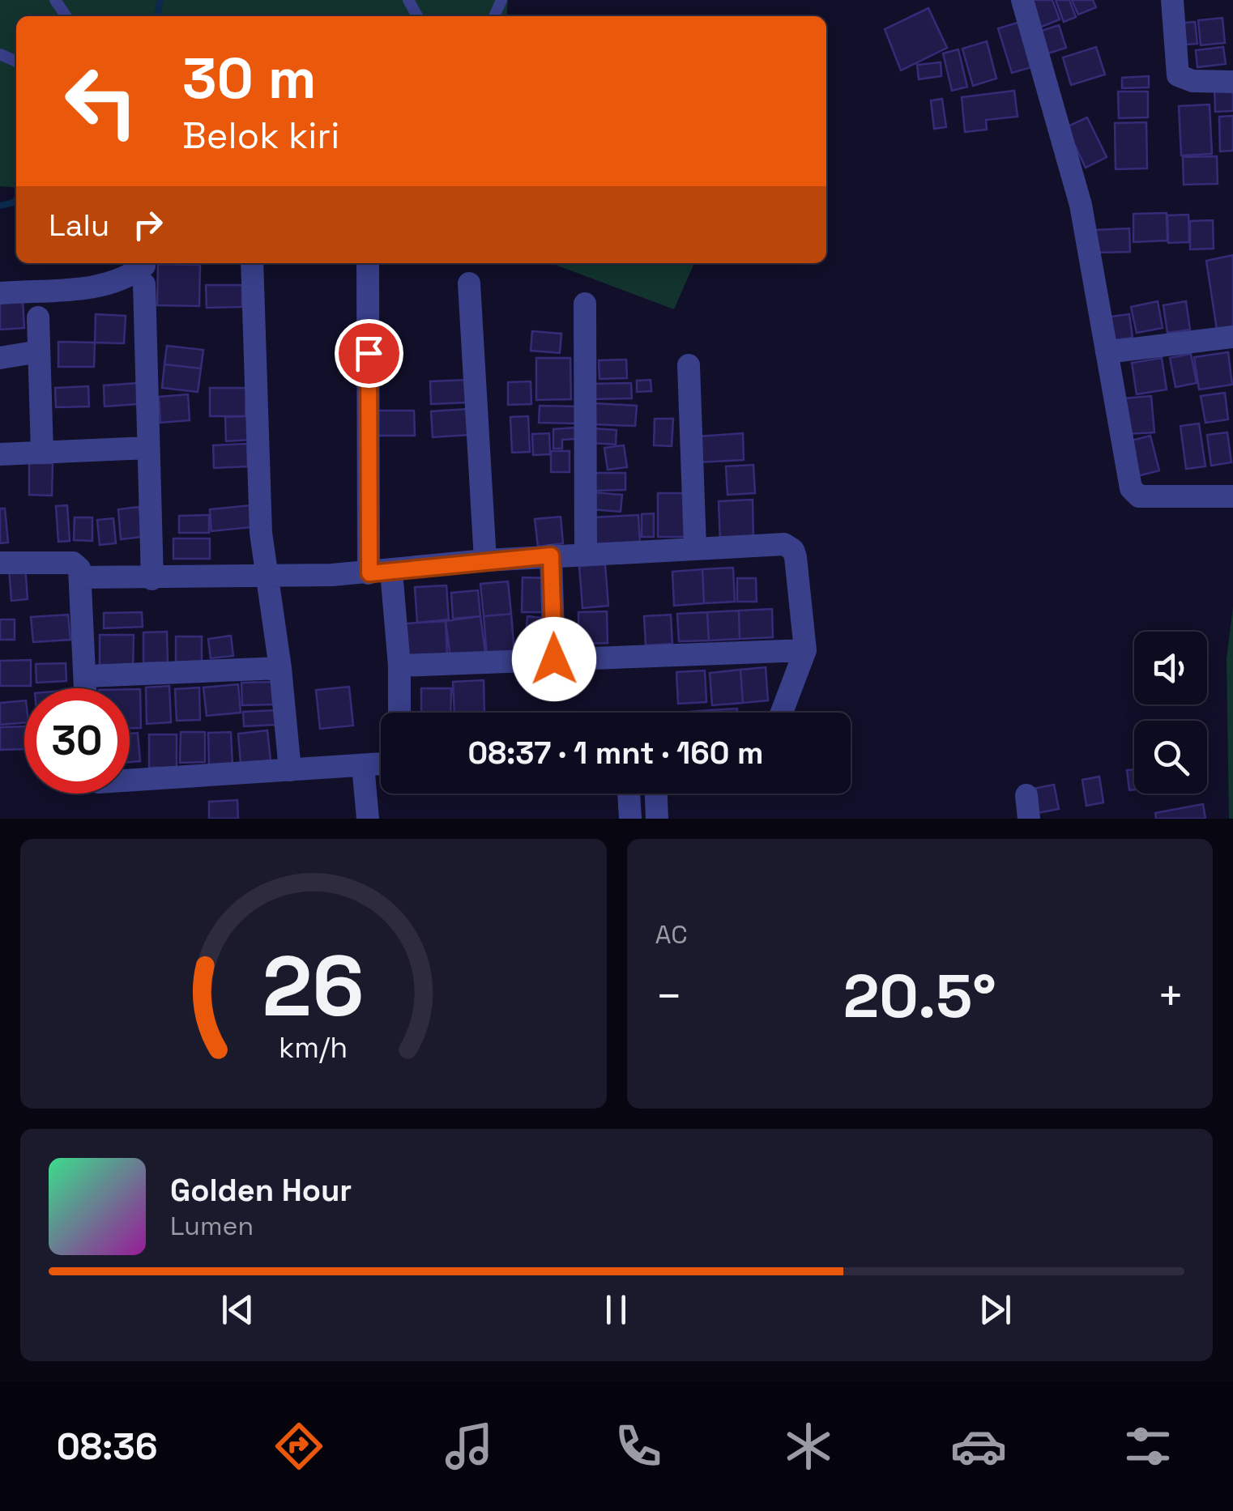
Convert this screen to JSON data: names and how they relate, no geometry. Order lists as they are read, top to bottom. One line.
{"page":{"turn":["30 m","Belok kiri"],"then":"Lalu","limit":"30","trip":"08:37 · 1 mnt · 160 m","tile":"AC","heat":["−","20.5°","+"],"song":["Golden Hour","Lumen"],"tabs":"08:36","gauge":["26","km/h"]}}
